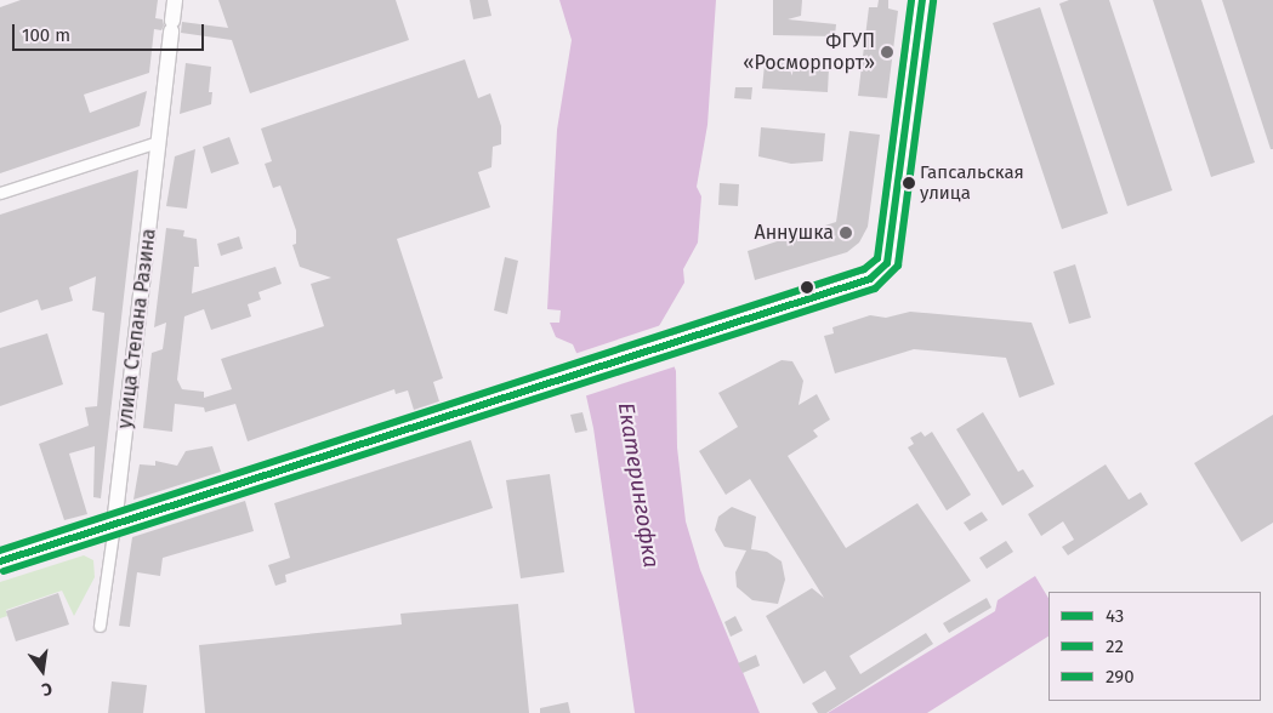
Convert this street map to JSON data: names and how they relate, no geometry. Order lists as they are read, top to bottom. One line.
{"streets":{"street":["улица Степана Разина"]},"water":["Екатерингофка"],"places":["ФГУП «Росморпорт»","Гапсальская улица","Аннушка"],"lines":["transit line 43","transit line 290","transit line 22"],"legend":["43","22","290"],"scale_bar":"100 m","north":"bottom"}
